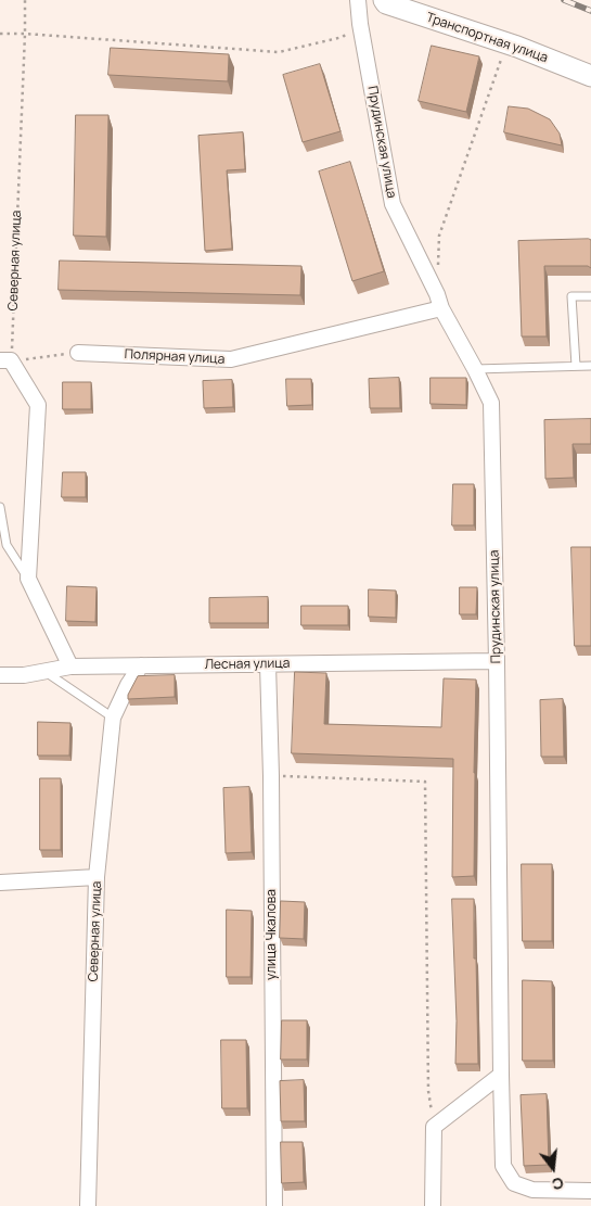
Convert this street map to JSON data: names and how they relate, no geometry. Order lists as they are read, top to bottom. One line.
{"streets":{"street":["Транспортная улица","Прудинская улица","Северная улица","Полярная улица","Лесная улица","улица Чкалова"]},"crossings":[["Прудинская улица","Полярная улица"],["Прудинская улица","Лесная улица"],["Северная улица","Лесная улица"],["Лесная улица","улица Чкалова"]],"north":"bottom"}
